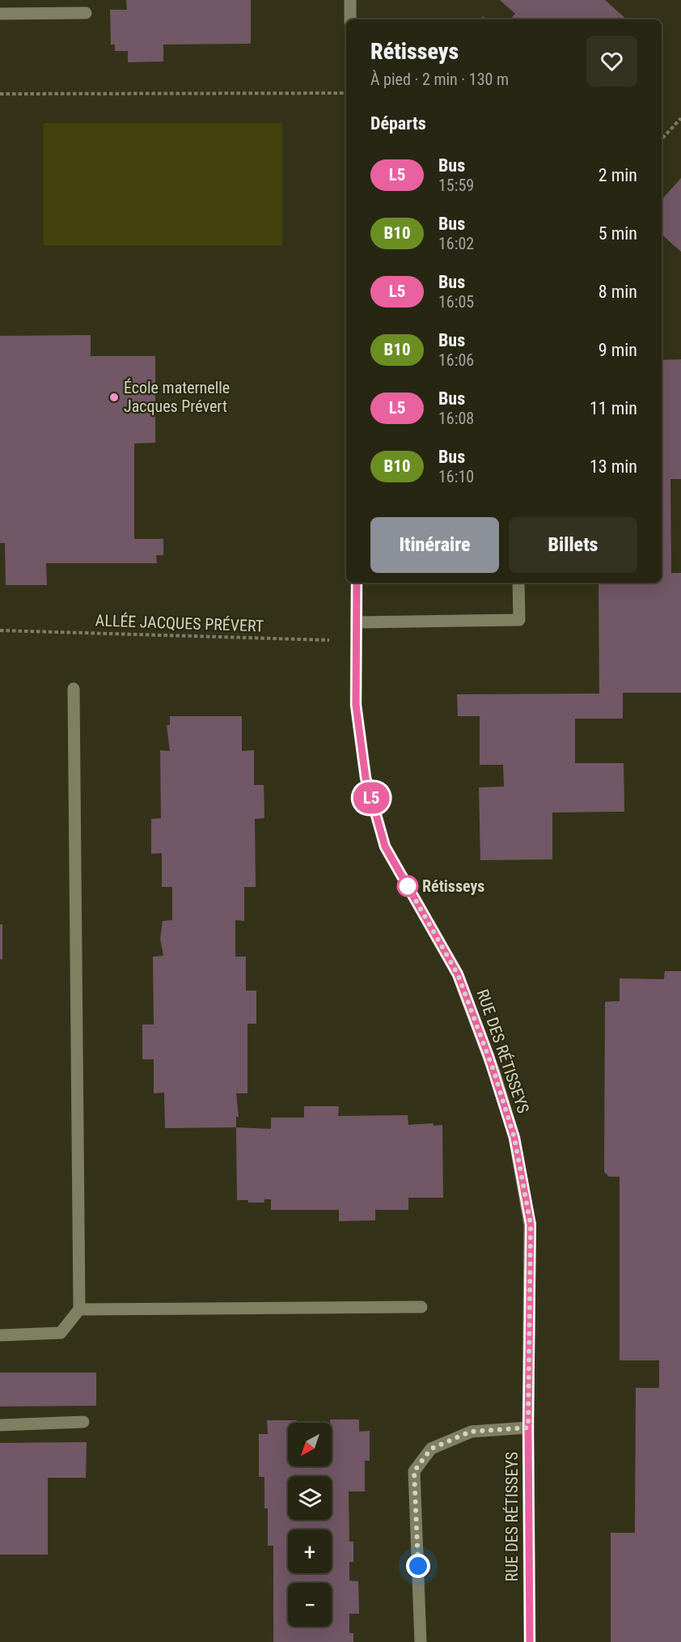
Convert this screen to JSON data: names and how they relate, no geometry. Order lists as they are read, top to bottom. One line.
{"streets":{"street":["RUE DES RÉTISSEYS"],"path":["ALLÉE JACQUES PRÉVERT"]},"crossings":[["ALLÉE JACQUES PRÉVERT","RUE DES RÉTISSEYS"]],"places":["École maternelle Jacques Prévert","Rétisseys"],"lines":["bus line L5"],"north":"bottom left","page":{"on_map":"L5","heading":[["Rétisseys","À pied · 2 min · 130 m"],"Départs"],"list":[{"mark":"L5","name":"Bus","note":"15:59","value":"2 min"},{"mark":"B10","name":"Bus","note":"16:02","value":"5 min"},{"mark":"L5","name":"Bus","note":"16:05","value":"8 min"},{"mark":"B10","name":"Bus","note":"16:06","value":"9 min"},{"mark":"L5","name":"Bus","note":"16:08","value":"11 min"},{"mark":"B10","name":"Bus","note":"16:10","value":"13 min"}],"buttons":["Itinéraire","Billets"],"map_buttons":["+","−"]}}
